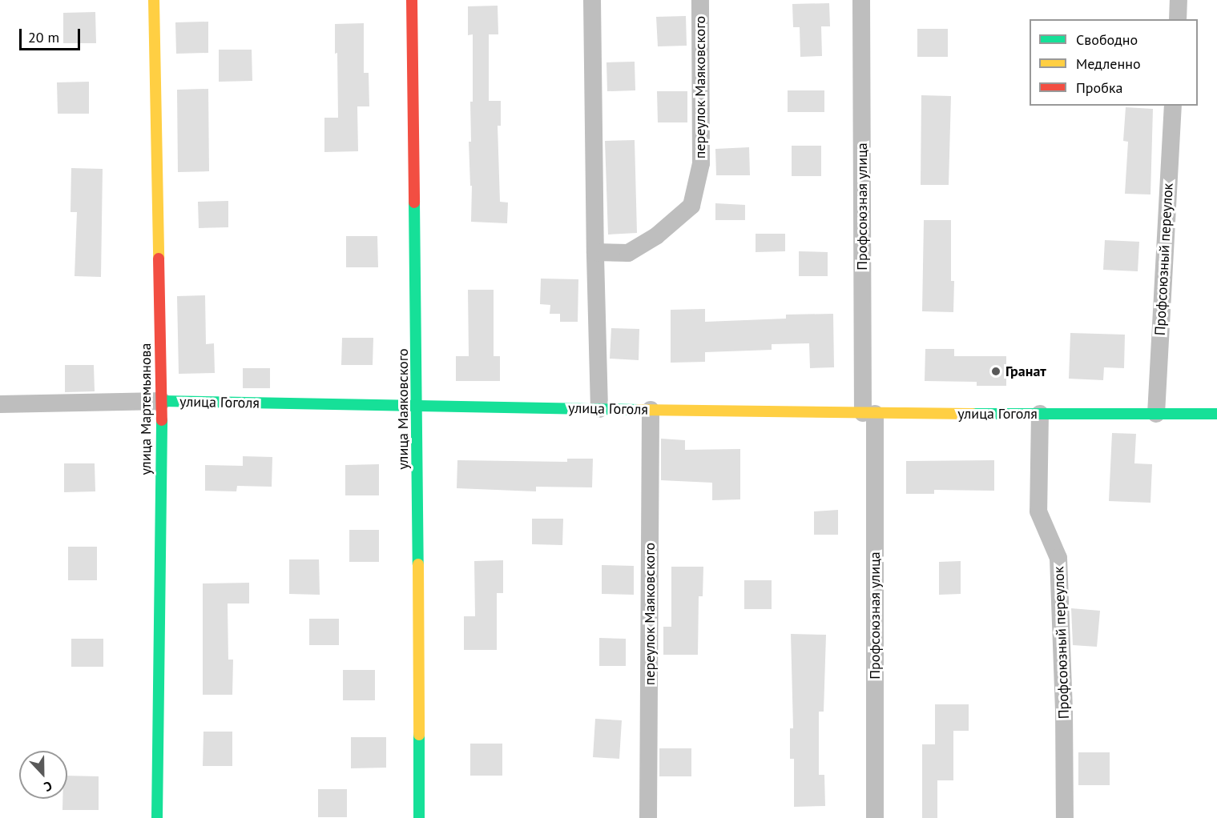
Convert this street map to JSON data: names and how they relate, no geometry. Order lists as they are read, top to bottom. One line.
{"streets":{"main road":["улица Гоголя","улица Мартемьянова","улица Маяковского"],"street":["переулок Маяковского","Профсоюзная улица","Профсоюзный переулок"]},"crossings":[["переулок Маяковского","улица Гоголя"],["Профсоюзная улица","улица Гоголя"],["Профсоюзный переулок","улица Гоголя"],["улица Гоголя","улица Мартемьянова"],["улица Гоголя","улица Маяковского"]],"places":["Гранат"],"legend":["Свободно","Медленно","Пробка"],"scale_bar":"20 m","north":"bottom"}
